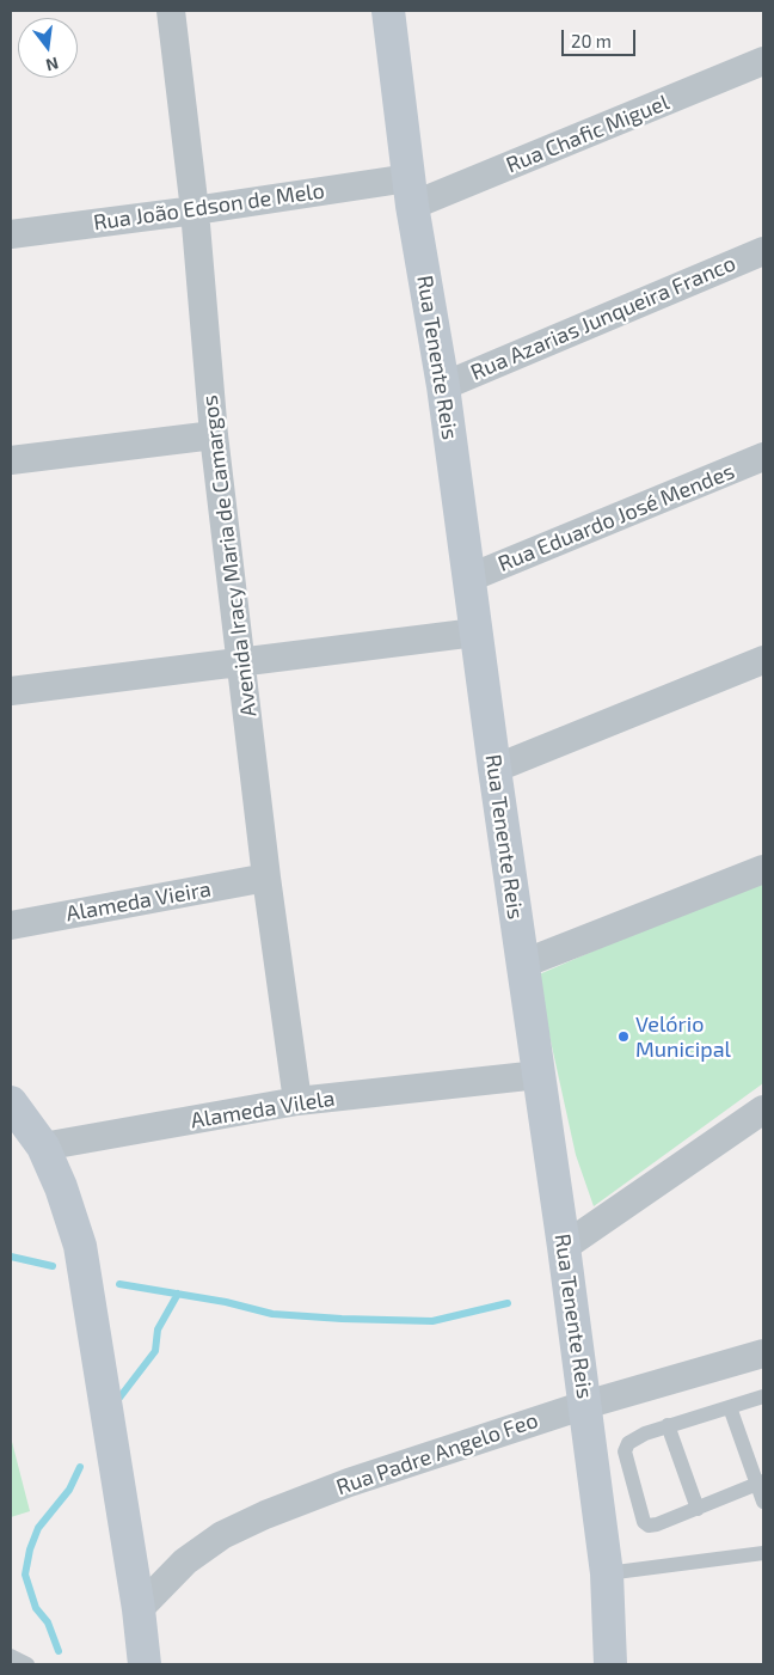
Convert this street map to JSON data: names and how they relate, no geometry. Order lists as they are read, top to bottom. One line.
{"streets":{"street":["Rua Chafic Miguel","Rua João Edson de Melo","Rua Azarias Junqueira Franco","Rua Tenente Reis","Rua Eduardo José Mendes","Avenida Iracy Maria de Camargos","Alameda Vieira","Alameda Vilela","Rua Padre Angelo Feo"]},"crossings":[["Rua Chafic Miguel","Rua João Edson de Melo"],["Rua Chafic Miguel","Rua Tenente Reis"],["Rua João Edson de Melo","Rua Tenente Reis"],["Rua João Edson de Melo","Avenida Iracy Maria de Camargos"],["Rua Azarias Junqueira Franco","Rua Tenente Reis"],["Rua Tenente Reis","Rua Eduardo José Mendes"],["Rua Tenente Reis","Alameda Vilela"],["Rua Tenente Reis","Rua Padre Angelo Feo"],["Avenida Iracy Maria de Camargos","Alameda Vieira"],["Avenida Iracy Maria de Camargos","Alameda Vilela"]],"places":["Velório Municipal"],"scale_bar":"20 m","north":"bottom"}
